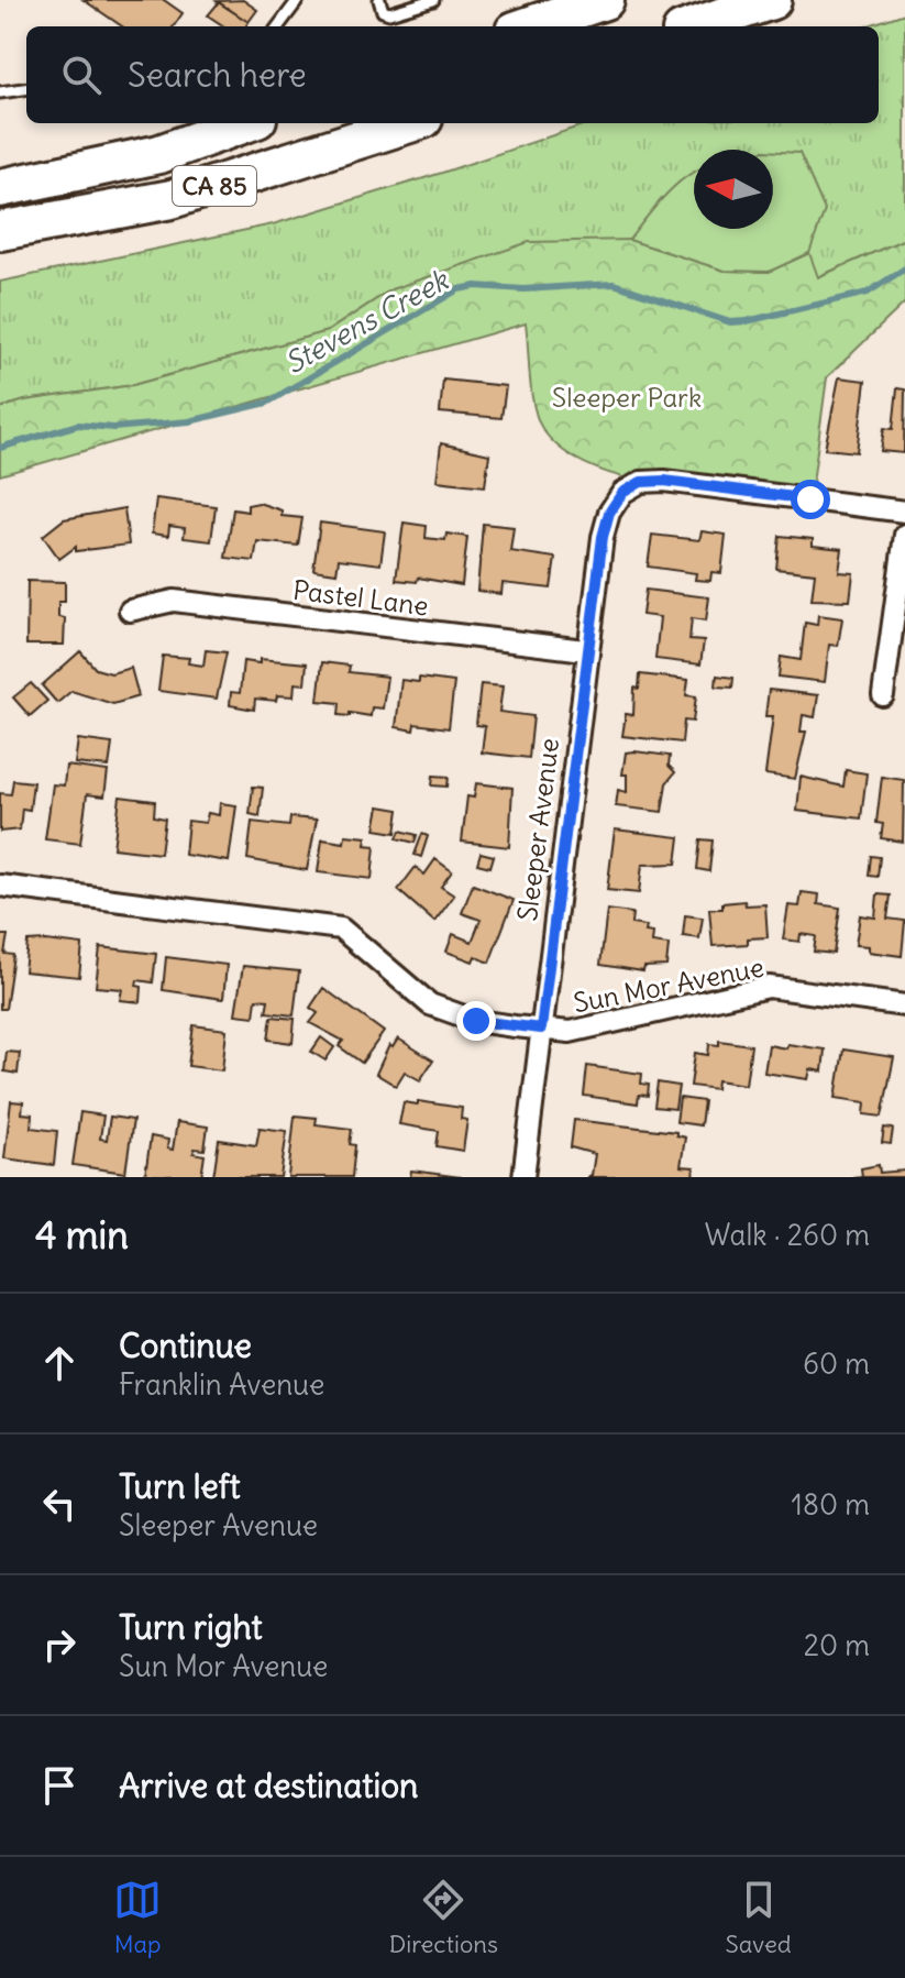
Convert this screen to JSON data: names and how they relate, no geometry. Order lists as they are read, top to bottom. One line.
{"streets":{"highway":["CA 85"],"street":["Pastel Lane","Sleeper Avenue","Sun Mor Avenue"]},"crossings":[["Pastel Lane","Sleeper Avenue"],["Sleeper Avenue","Sun Mor Avenue"]],"water":["Stevens Creek"],"parks":["Sleeper Park"],"north":"left","page":{"search":"Search here","heading":["4 min","Walk · 260 m"],"list":[["Continue","Franklin Avenue","60 m"],["Turn left","Sleeper Avenue","180 m"],["Turn right","Sun Mor Avenue","20 m"],"Arrive at destination"],"nav":["Map","Directions","Saved"]}}
